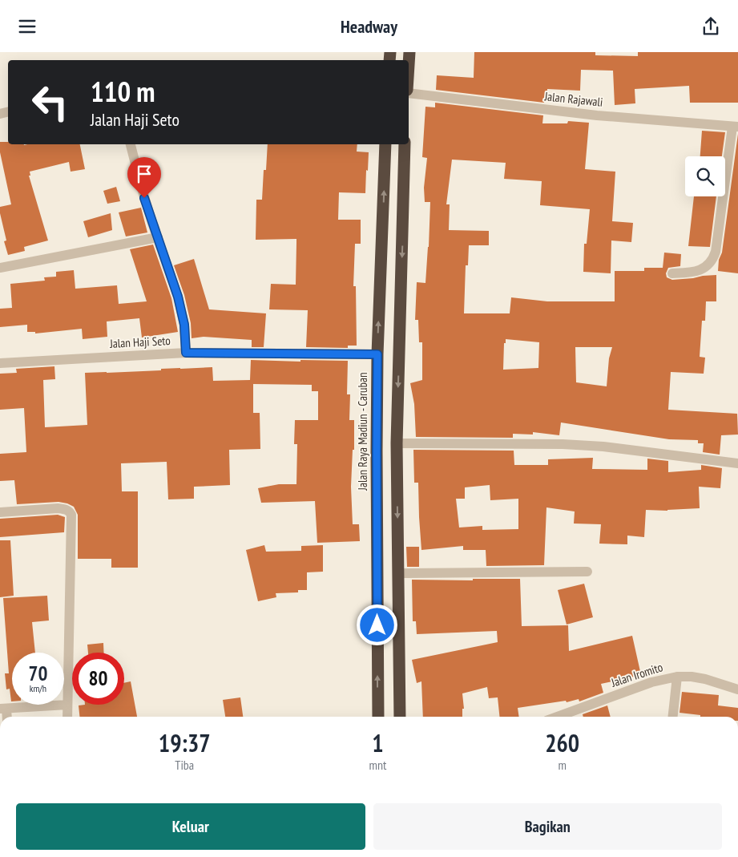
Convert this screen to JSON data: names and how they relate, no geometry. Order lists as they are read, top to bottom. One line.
{"streets":{"highway":["Jalan Raya Madiun - Caruban"],"street":["Jalan Rajawali","Jalan Haji Seto","Jalan Iromito"]},"crossings":[["Jalan Haji Seto","Jalan Raya Madiun - Caruban"]],"page":{"header":"Headway","turn":["110 m","Jalan Haji Seto"],"speed":"70 km/h","limit":"80","eta":["19:37","Tiba","1","mnt","260","m"],"buttons":["Keluar","Bagikan"]}}
